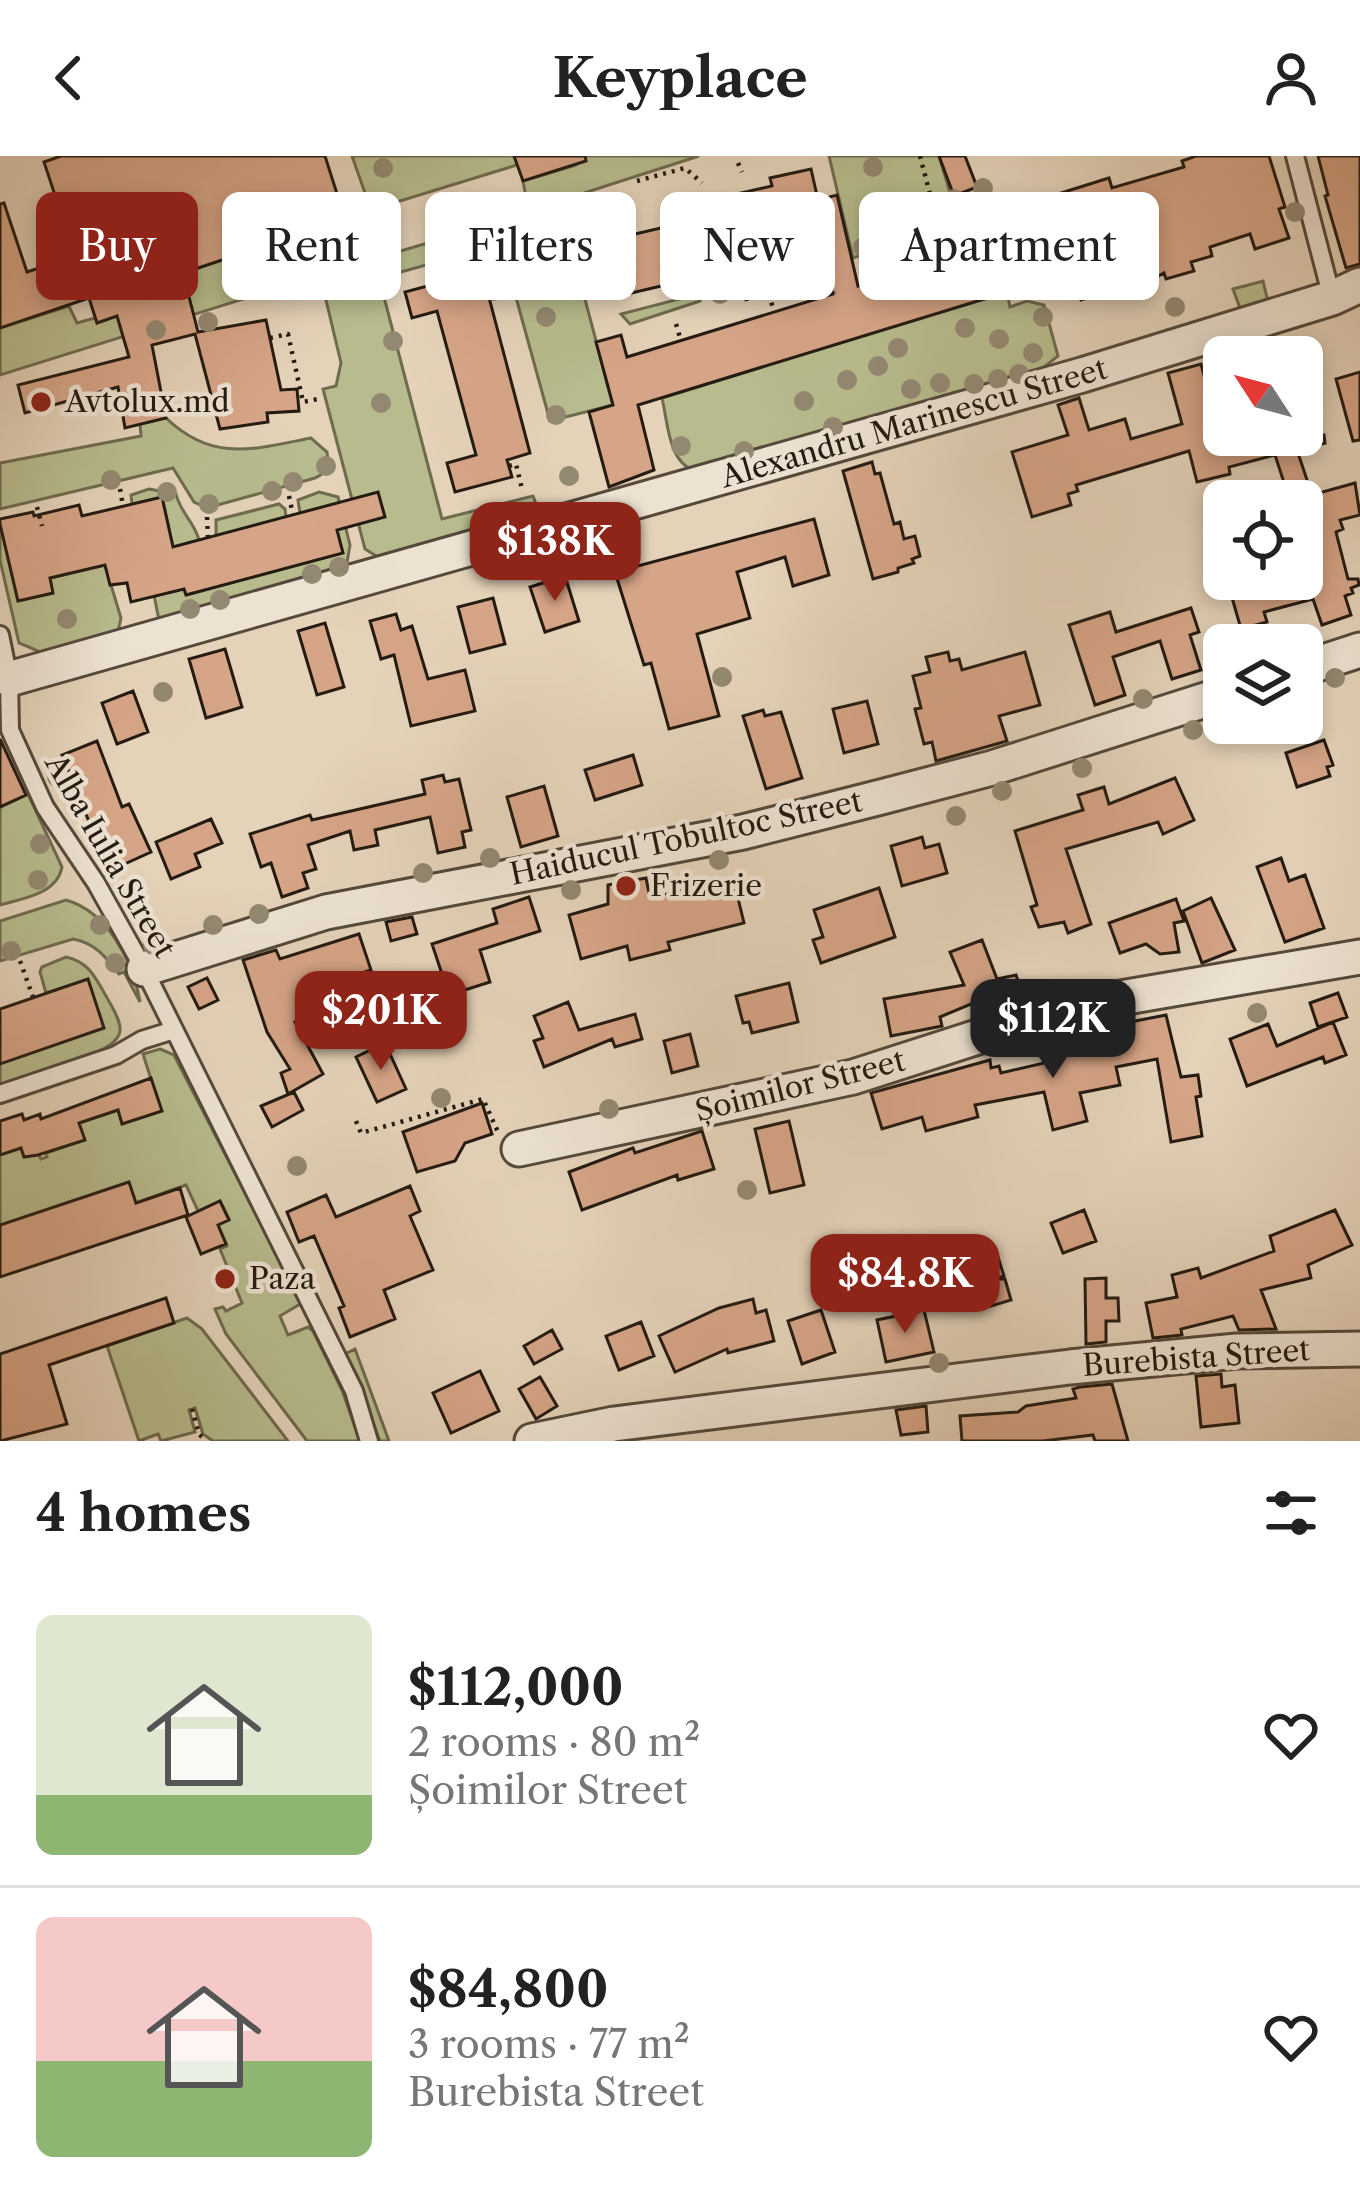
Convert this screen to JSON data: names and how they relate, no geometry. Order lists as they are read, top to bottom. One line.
{"streets":{"street":["Alexandru Marinescu Street","Haiducul Tobultoc Street","Șoimilor Street","Burebista Street"],"lane":["Alba Iulia Street"]},"crossings":[["Alexandru Marinescu Street","Alba Iulia Street"],["Haiducul Tobultoc Street","Alba Iulia Street"]],"places":["Avtolux.md","Frizerie","Paza"],"north":"top left","page":{"header":"Keyplace","chip":["Buy","Rent","Filters","New","Apartment"],"price":["$138K","$201K","$112K","$84.8K"],"heading":"4 homes","list":[{"name":"$112,000","note":"2 rooms · 80 m² · Șoimilor Street"},{"name":"$84,800","note":"3 rooms · 77 m² · Burebista Street"}]}}
